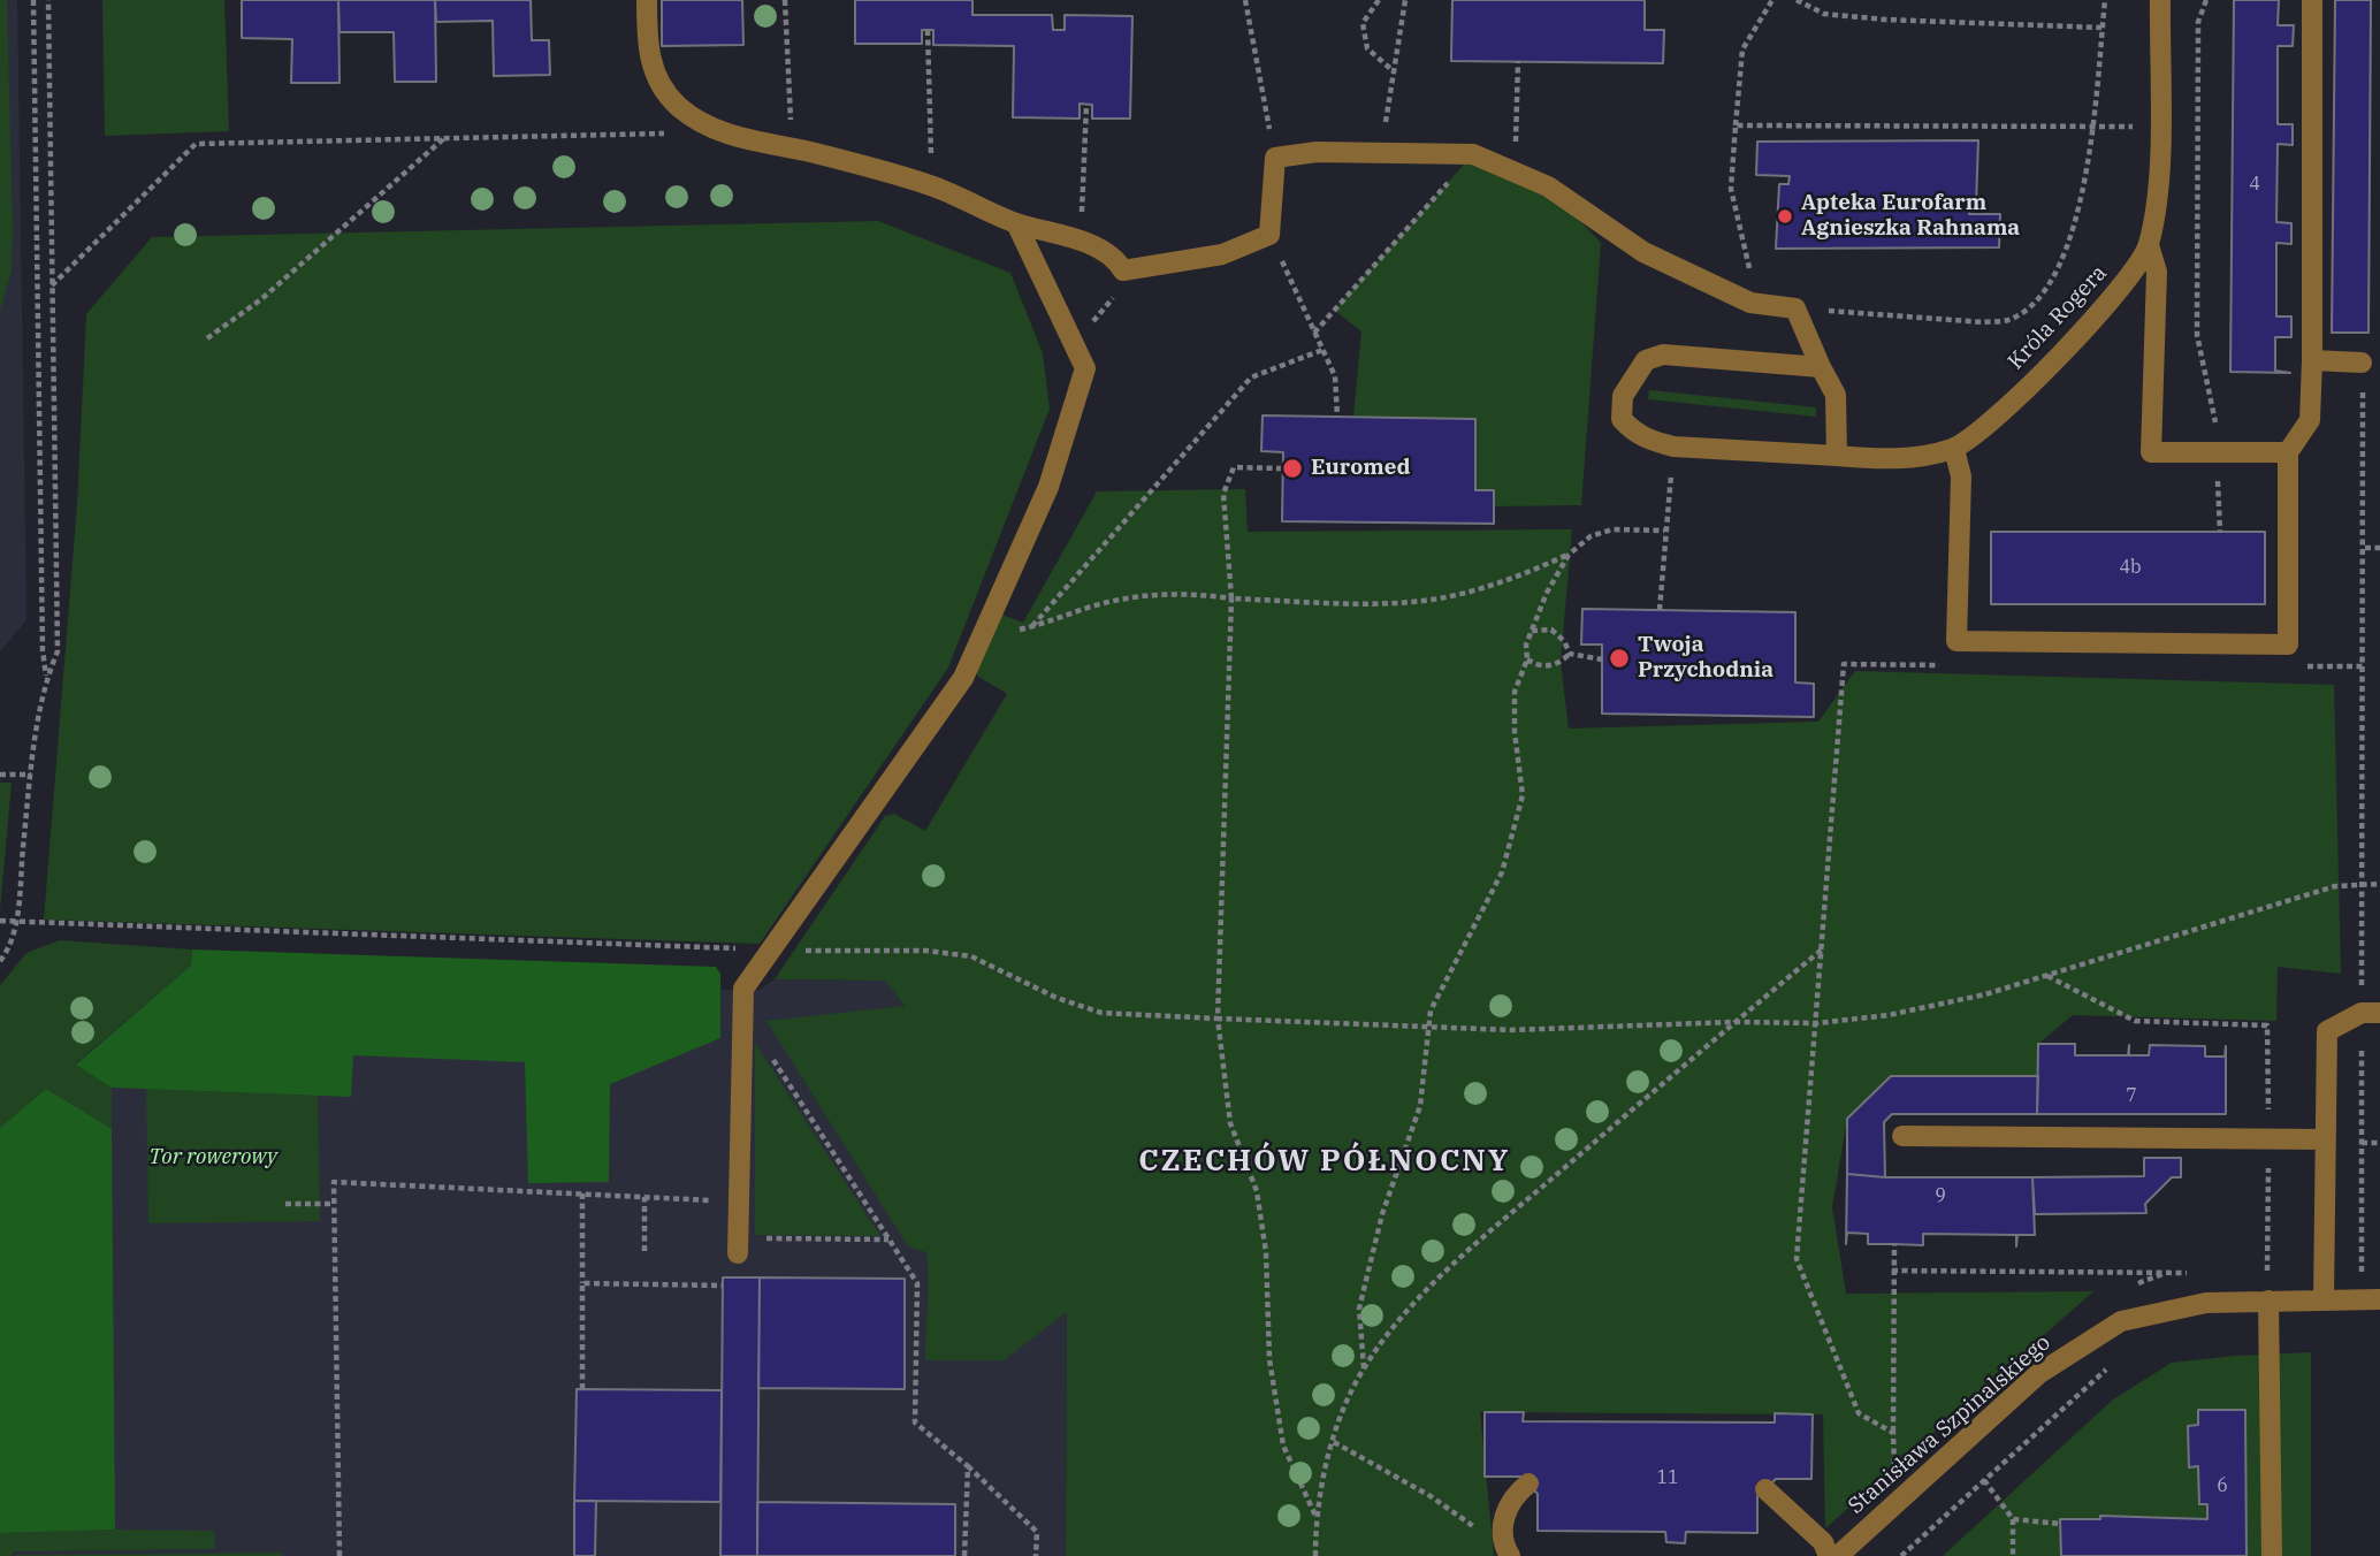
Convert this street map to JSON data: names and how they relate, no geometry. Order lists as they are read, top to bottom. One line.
{"streets":{"street":["Króla Rogera","Stanisława Szpinalskiego"]},"districts":["CZECHÓW PÓŁNOCNY"],"parks":["Tor rowerowy"],"places":["Apteka Eurofarm Agnieszka Rahnama","Euromed","Twoja Przychodnia"],"house_numbers":["4","4b","7","9","11","6"]}
